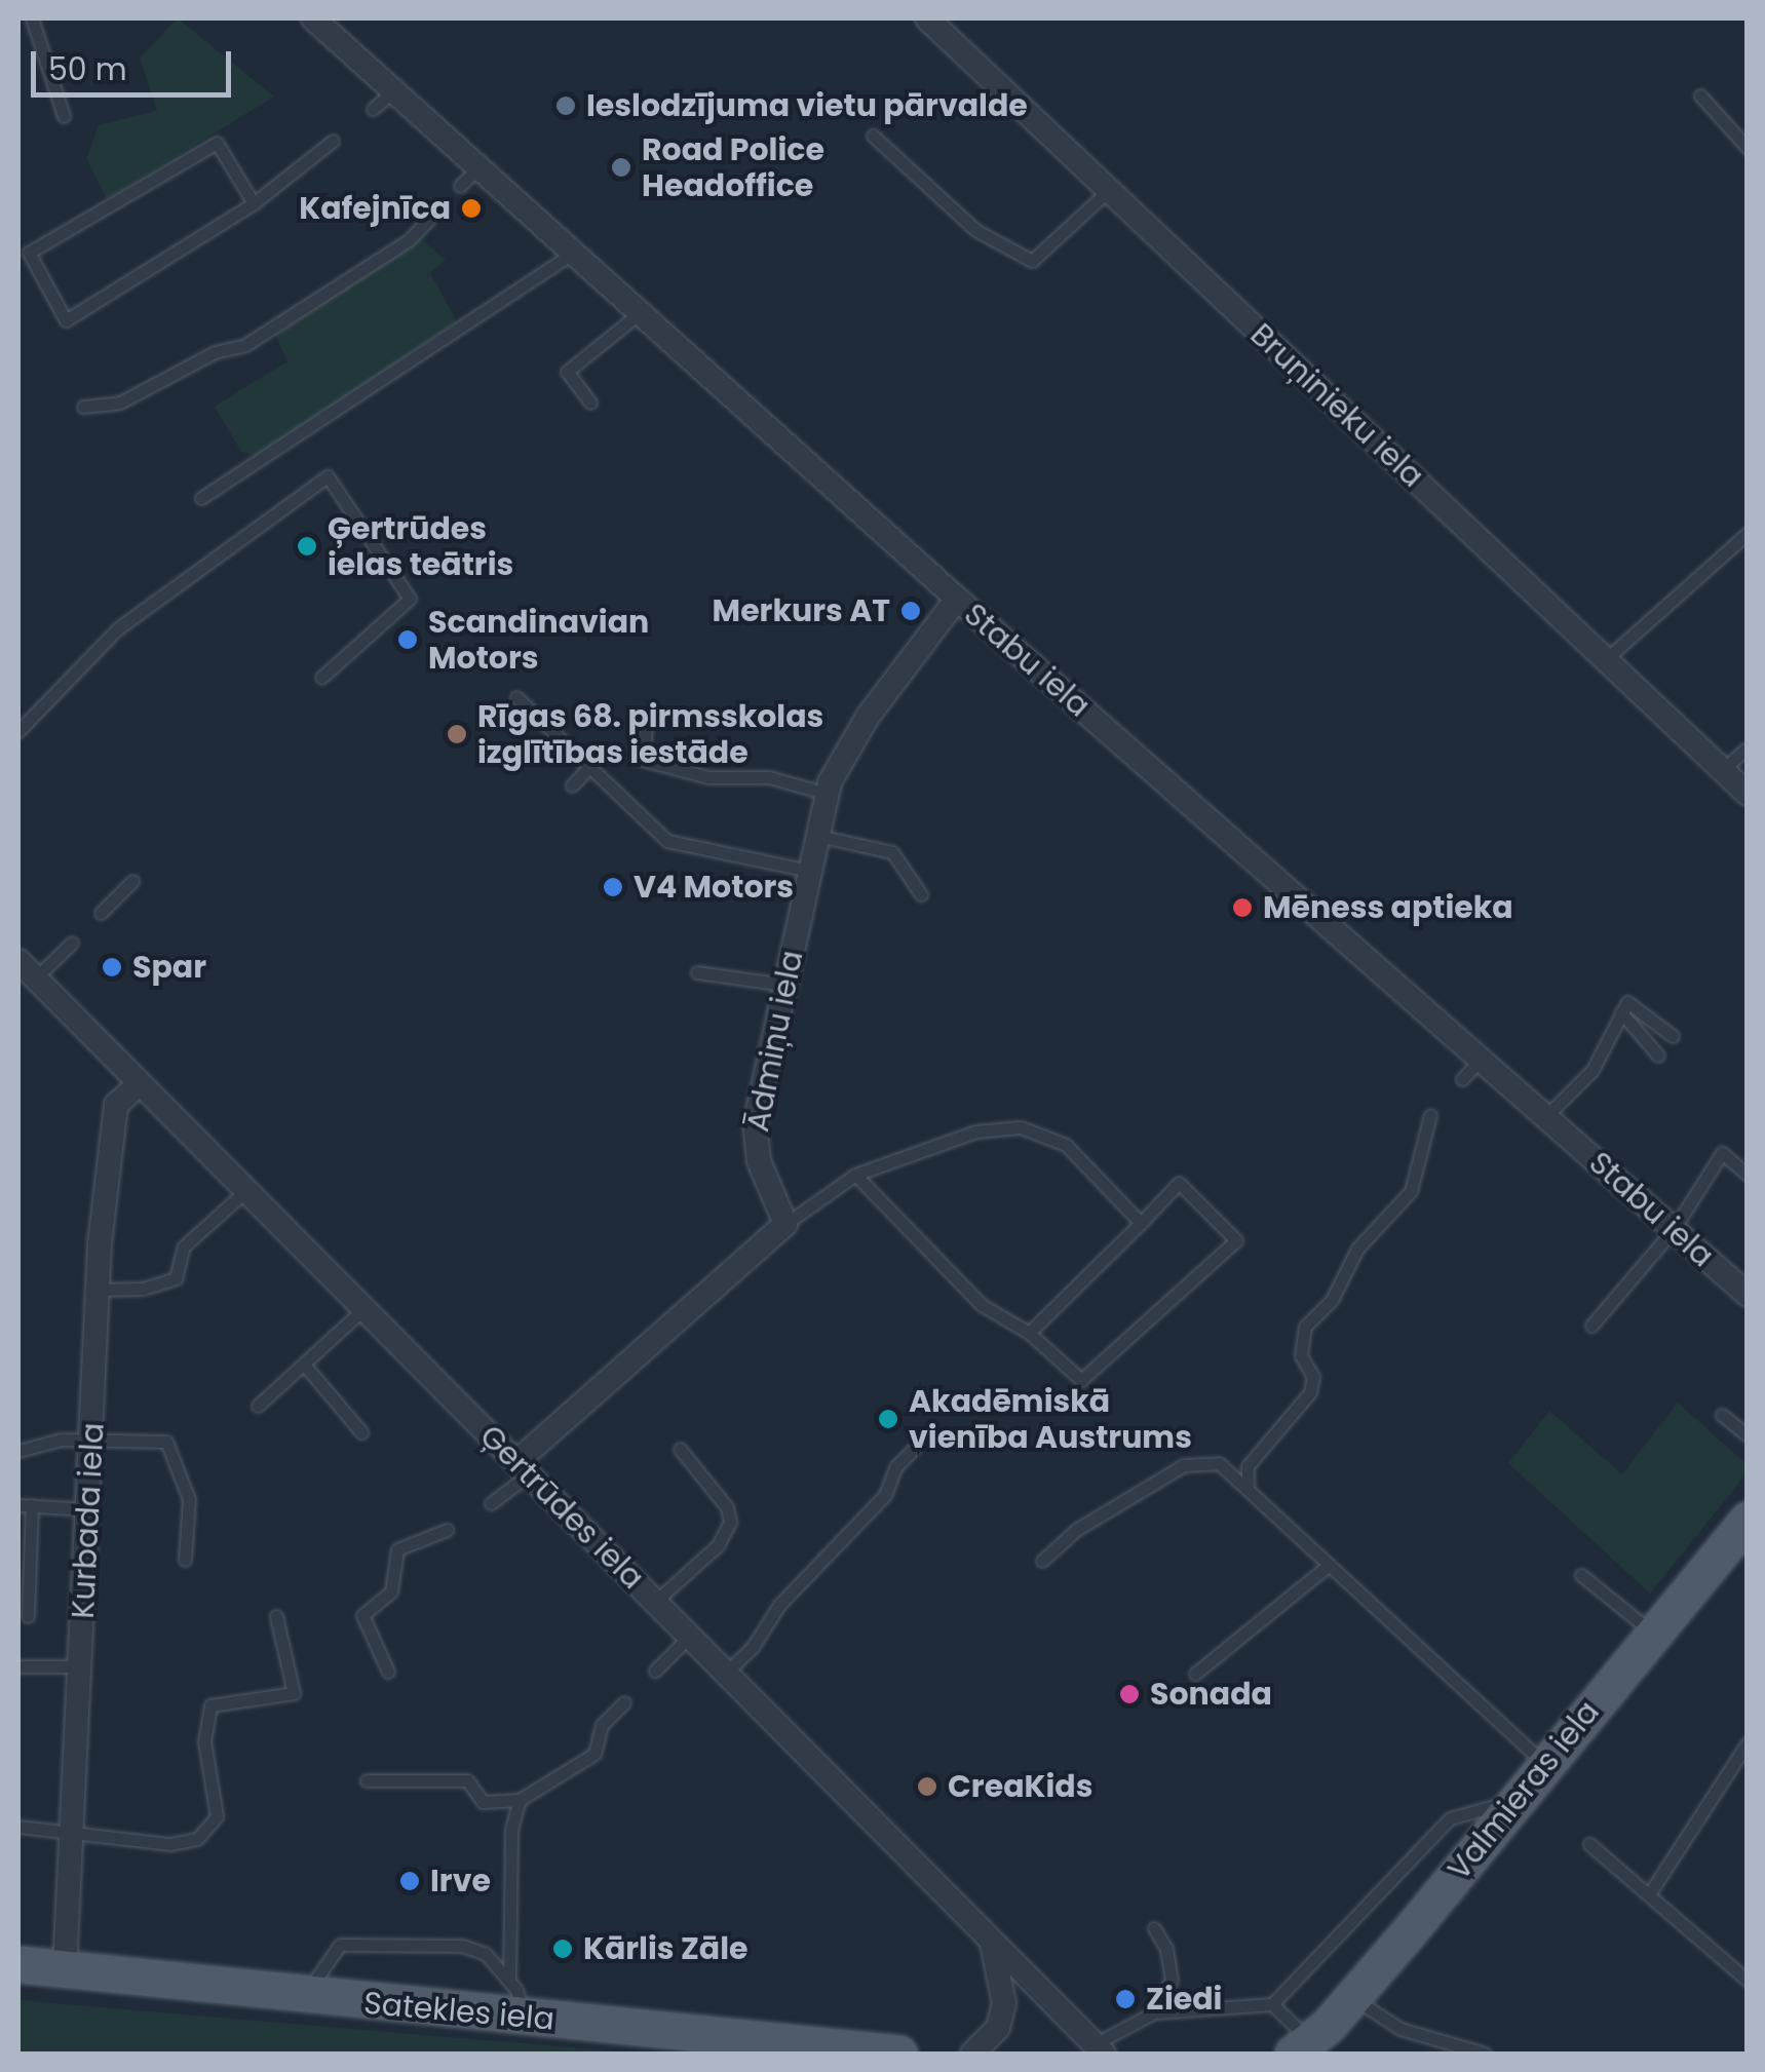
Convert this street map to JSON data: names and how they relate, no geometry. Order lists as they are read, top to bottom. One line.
{"streets":{"main road":["Valmieras iela","Satekles iela"],"street":["Bruņinieku iela","Stabu iela","Ādmiņu iela","Ģertrūdes iela","Kurbada iela"]},"crossings":[["Stabu iela","Ādmiņu iela"],["Ģertrūdes iela","Kurbada iela"],["Kurbada iela","Satekles iela"]],"places":["Ieslodzījuma vietu pārvalde","Road Police Headoffice","Kafejnīca","Ģertrūdes ielas teātris","Merkurs AT","Scandinavian Motors","Rīgas 68. pirmsskolas izglītības iestāde","V4 Motors","Mēness aptieka","Spar","Akadēmiskā vienība Austrums","Sonada","CreaKids","Irve","Kārlis Zāle","Ziedi"],"scale_bar":"50 m"}
